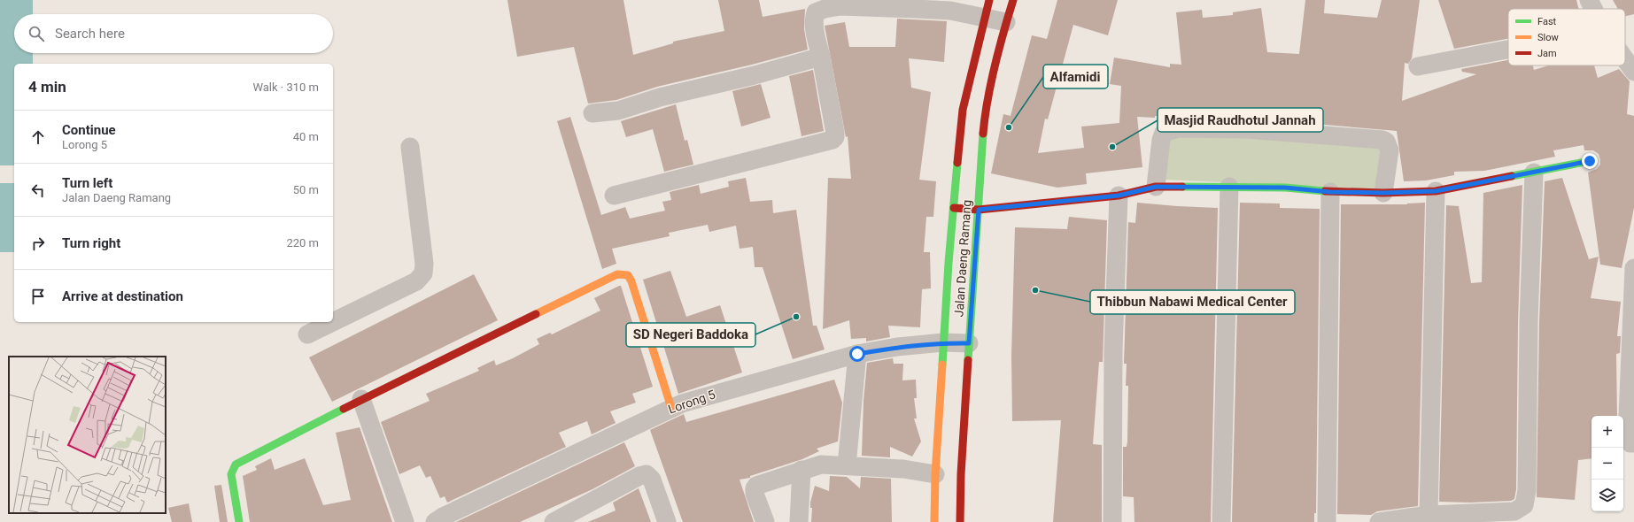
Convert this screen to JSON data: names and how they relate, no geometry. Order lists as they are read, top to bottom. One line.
{"streets":{"street":["Jalan Daeng Ramang","Lorong 5"]},"crossings":[["Jalan Daeng Ramang","Lorong 5"]],"places":["Alfamidi","Masjid Raudhotul Jannah","Thibbun Nabawi Medical Center","SD Negeri Baddoka"],"legend":["Fast","Slow","Jam"],"page":{"search":"Search here","heading":["4 min","Walk · 310 m"],"list":[["Continue","Lorong 5","40 m"],["Turn left","Jalan Daeng Ramang","50 m"],["Turn right","220 m"],"Arrive at destination"],"map_buttons":["+","−"]}}
